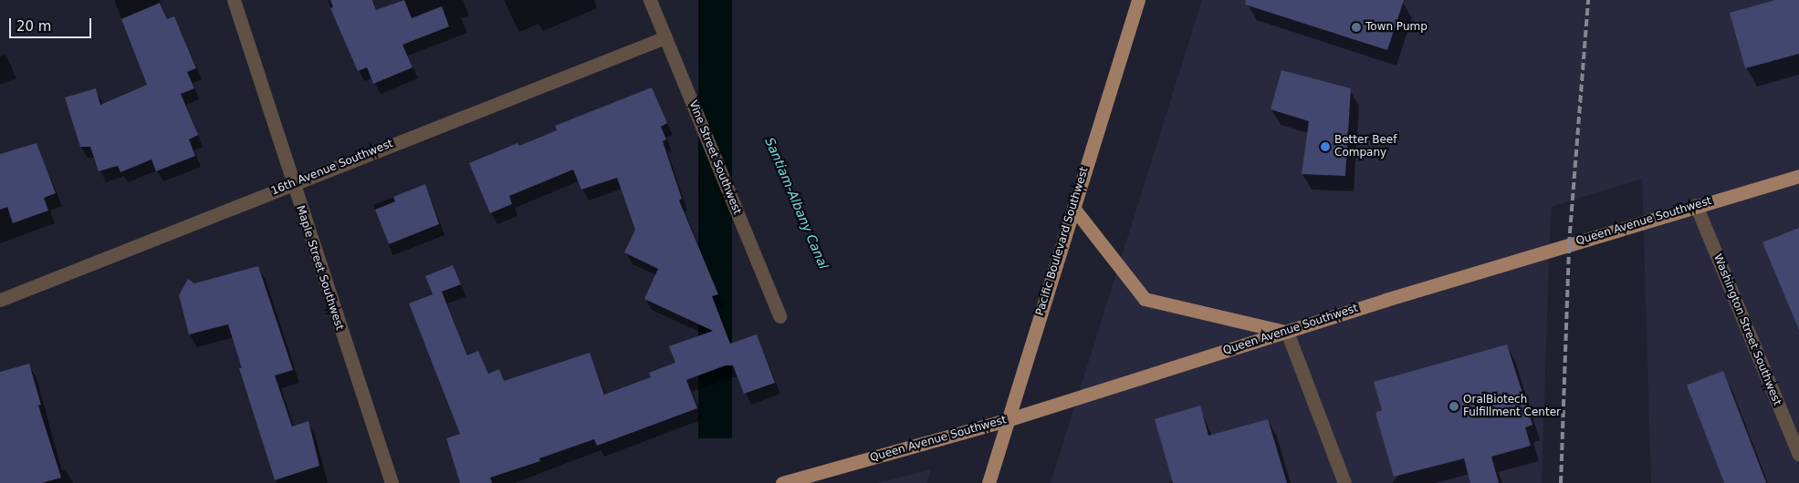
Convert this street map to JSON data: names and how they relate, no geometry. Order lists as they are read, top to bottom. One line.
{"streets":{"main road":["Queen Avenue Southwest","Pacific Boulevard Southwest"],"street":["Vine Street Southwest","16th Avenue Southwest","Maple Street Southwest","Washington Street Southwest"]},"crossings":[["Vine Street Southwest","16th Avenue Southwest"],["16th Avenue Southwest","Maple Street Southwest"],["Queen Avenue Southwest","Pacific Boulevard Southwest"],["Queen Avenue Southwest","Washington Street Southwest"]],"water":["Santiam-Albany Canal"],"places":["Town Pump","Better Beef Company","OralBiotech Fulfillment Center"],"scale_bar":"20 m"}
